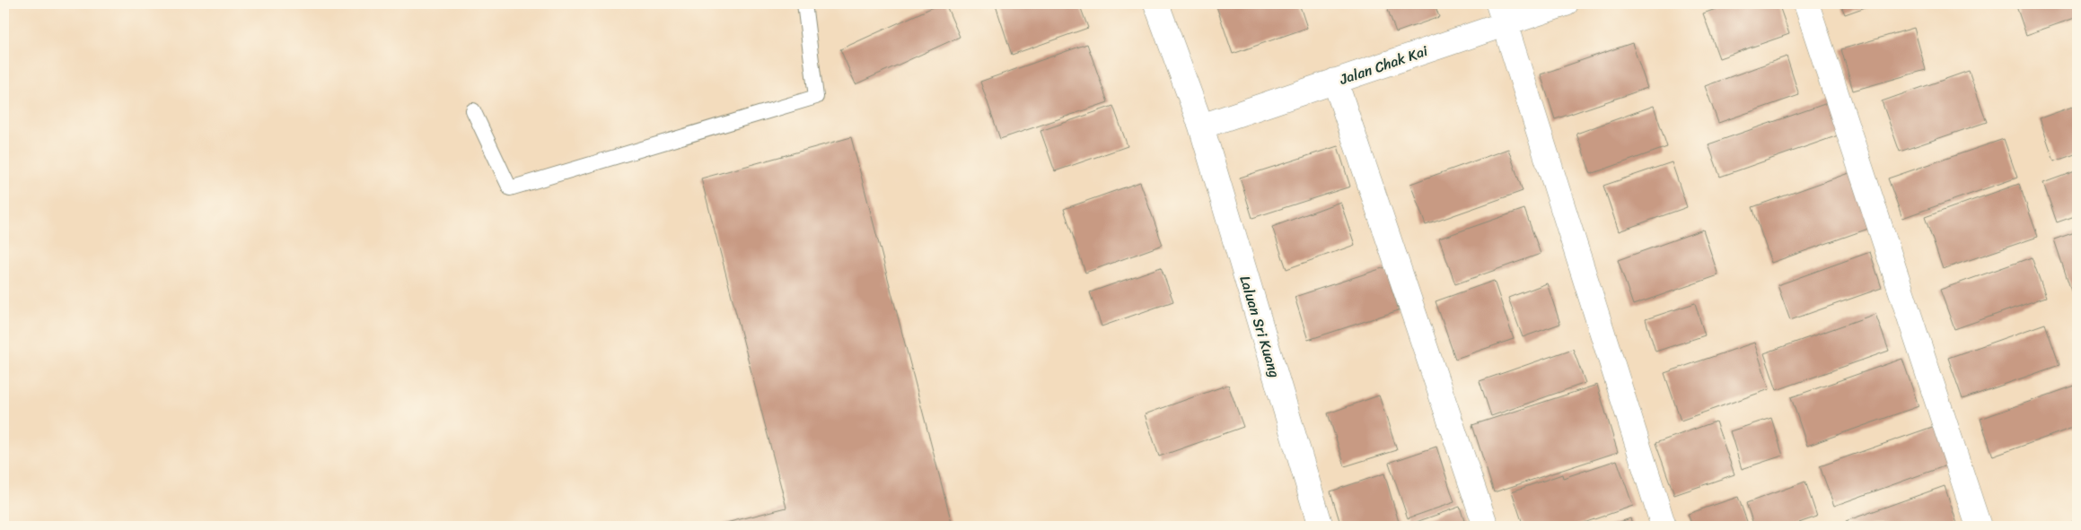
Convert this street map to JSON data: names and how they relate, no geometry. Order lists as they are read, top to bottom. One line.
{"streets":{"street":["Jalan Chak Kai","Laluan Sri Kuang"]},"crossings":[["Jalan Chak Kai","Laluan Sri Kuang"]]}
